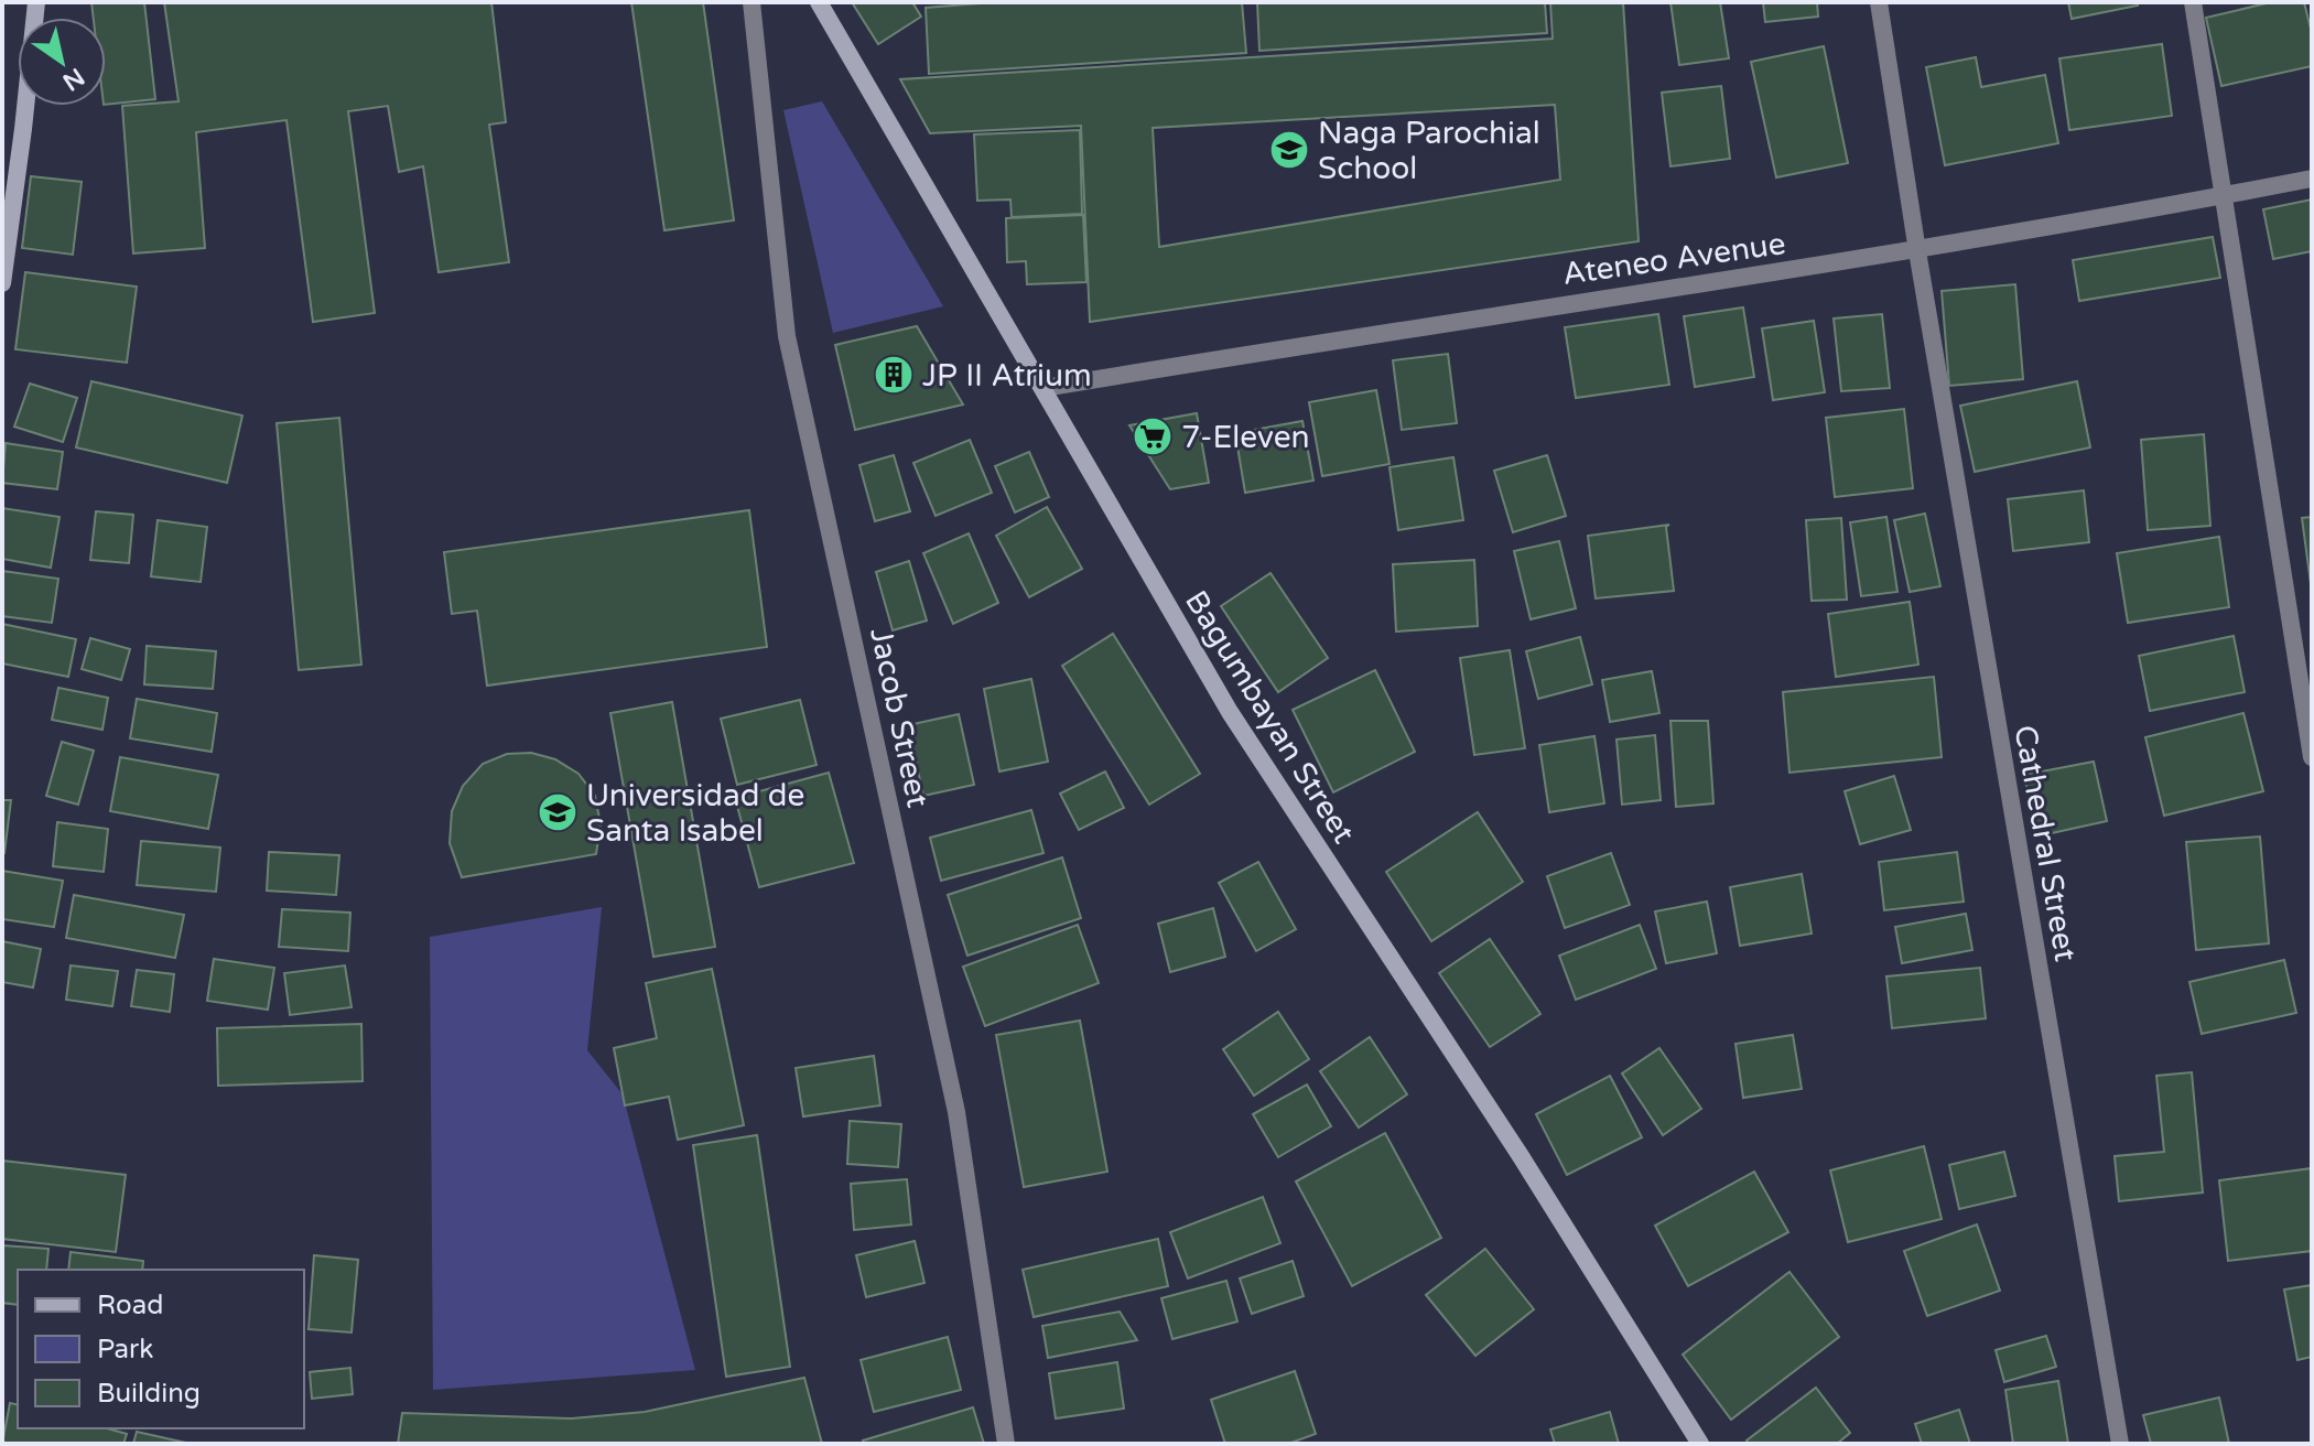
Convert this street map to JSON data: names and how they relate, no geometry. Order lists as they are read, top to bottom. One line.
{"streets":{"main road":["Bagumbayan Street"],"street":["Ateneo Avenue","Jacob Street","Cathedral Street"]},"crossings":[["Ateneo Avenue","Bagumbayan Street"],["Ateneo Avenue","Cathedral Street"]],"places":{"school or university":["Naga Parochial School","Universidad de Santa Isabel"],"building":["JP II Atrium"],"supermarket":["7-Eleven"]},"legend":["Road","Park","Building"],"north":"bottom right"}
